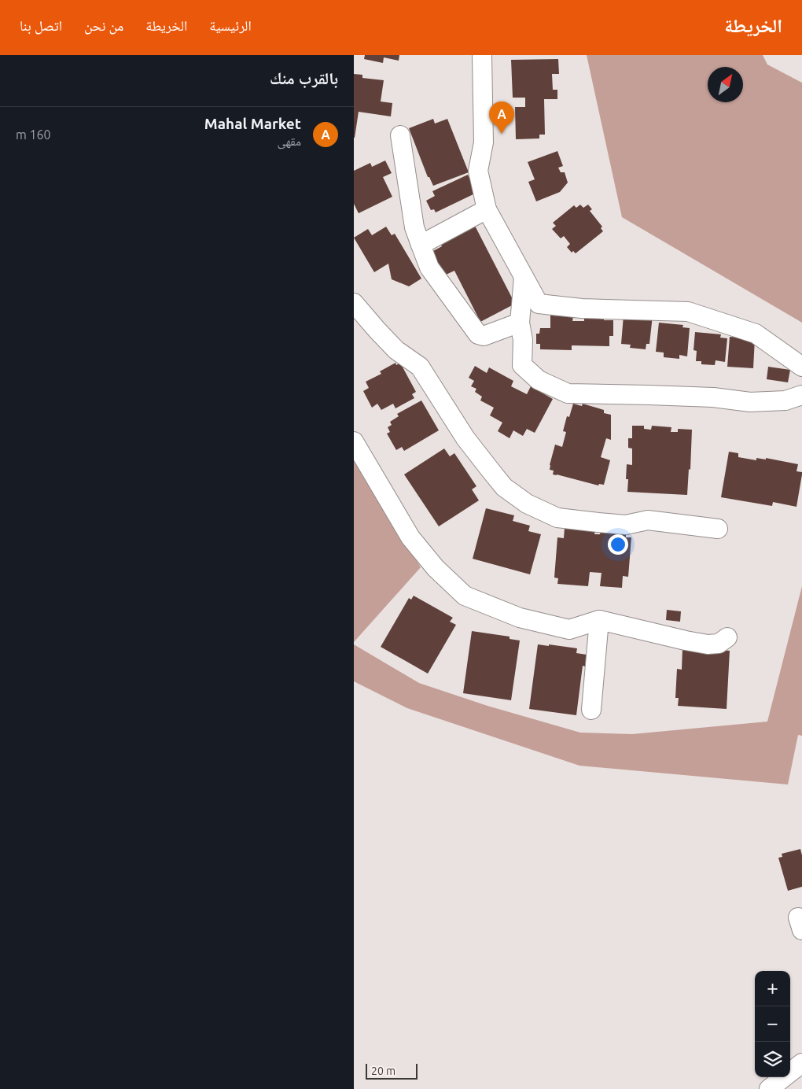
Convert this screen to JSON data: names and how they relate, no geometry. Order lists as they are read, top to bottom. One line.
{"scale_bar":"20 m","north":"top right","page":{"header":"الخريطة","nav":["الرئيسية","الخريطة","من نحن","اتصل بنا"],"heading":"بالقرب منك","pins":"A","list":[{"mark":"A","name":"Mahal Market","note":"مقهى","value":"160 m"}],"map_buttons":["+","−"],"scale":"20 m"}}
